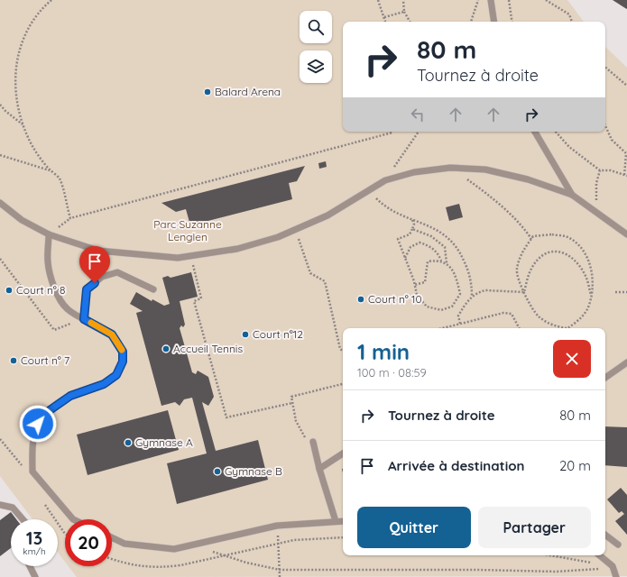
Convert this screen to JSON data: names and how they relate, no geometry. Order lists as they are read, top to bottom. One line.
{"parks":["Parc Suzanne Lenglen"],"places":["Balard Arena","Court n° 8","Court n° 10","Court n°12","Accueil Tennis","Court n° 7","Gymnase A","Gymnase B"],"page":{"turn":["80 m","Tournez à droite"],"heading":["1 min","100 m · 08:59"],"list":[{"name":"Tournez à droite","value":"80 m"},{"name":"Arrivée à destination","value":"20 m"}],"buttons":["Quitter","Partager"],"speed":"13 km/h","limit":"20"}}
